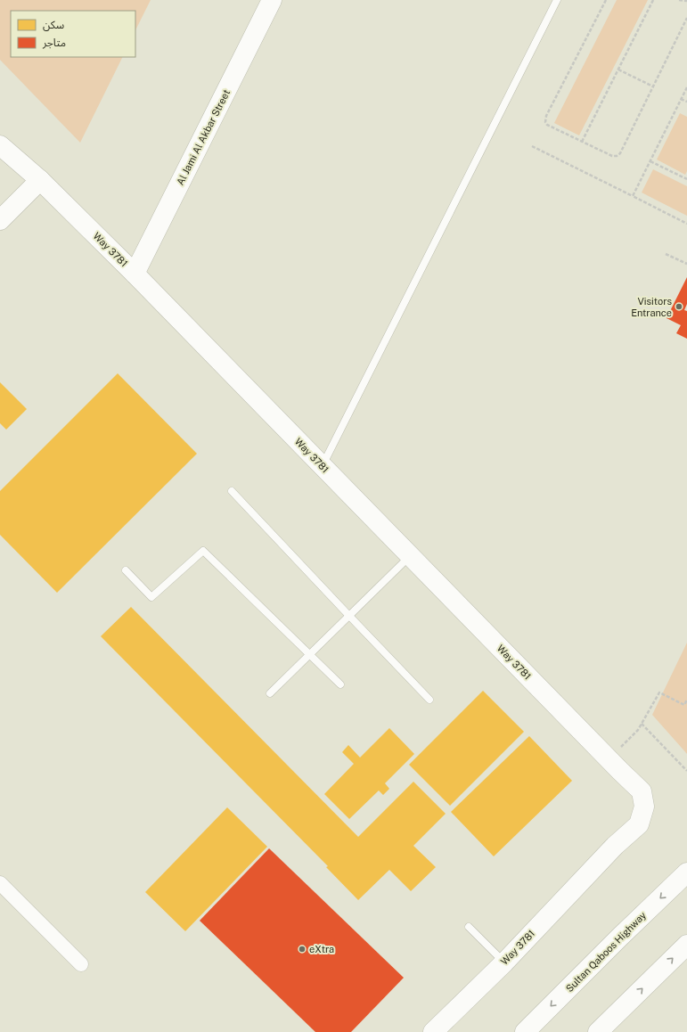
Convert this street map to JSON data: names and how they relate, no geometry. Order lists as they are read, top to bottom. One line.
{"streets":{"main road":["Al Jami Al Akbar Street","Way 3781","Sultan Qaboos Highway"]},"crossings":[["Al Jami Al Akbar Street","Way 3781"]],"places":["Visitors Entrance","eXtra"],"legend":["سكن","متاجر"]}
